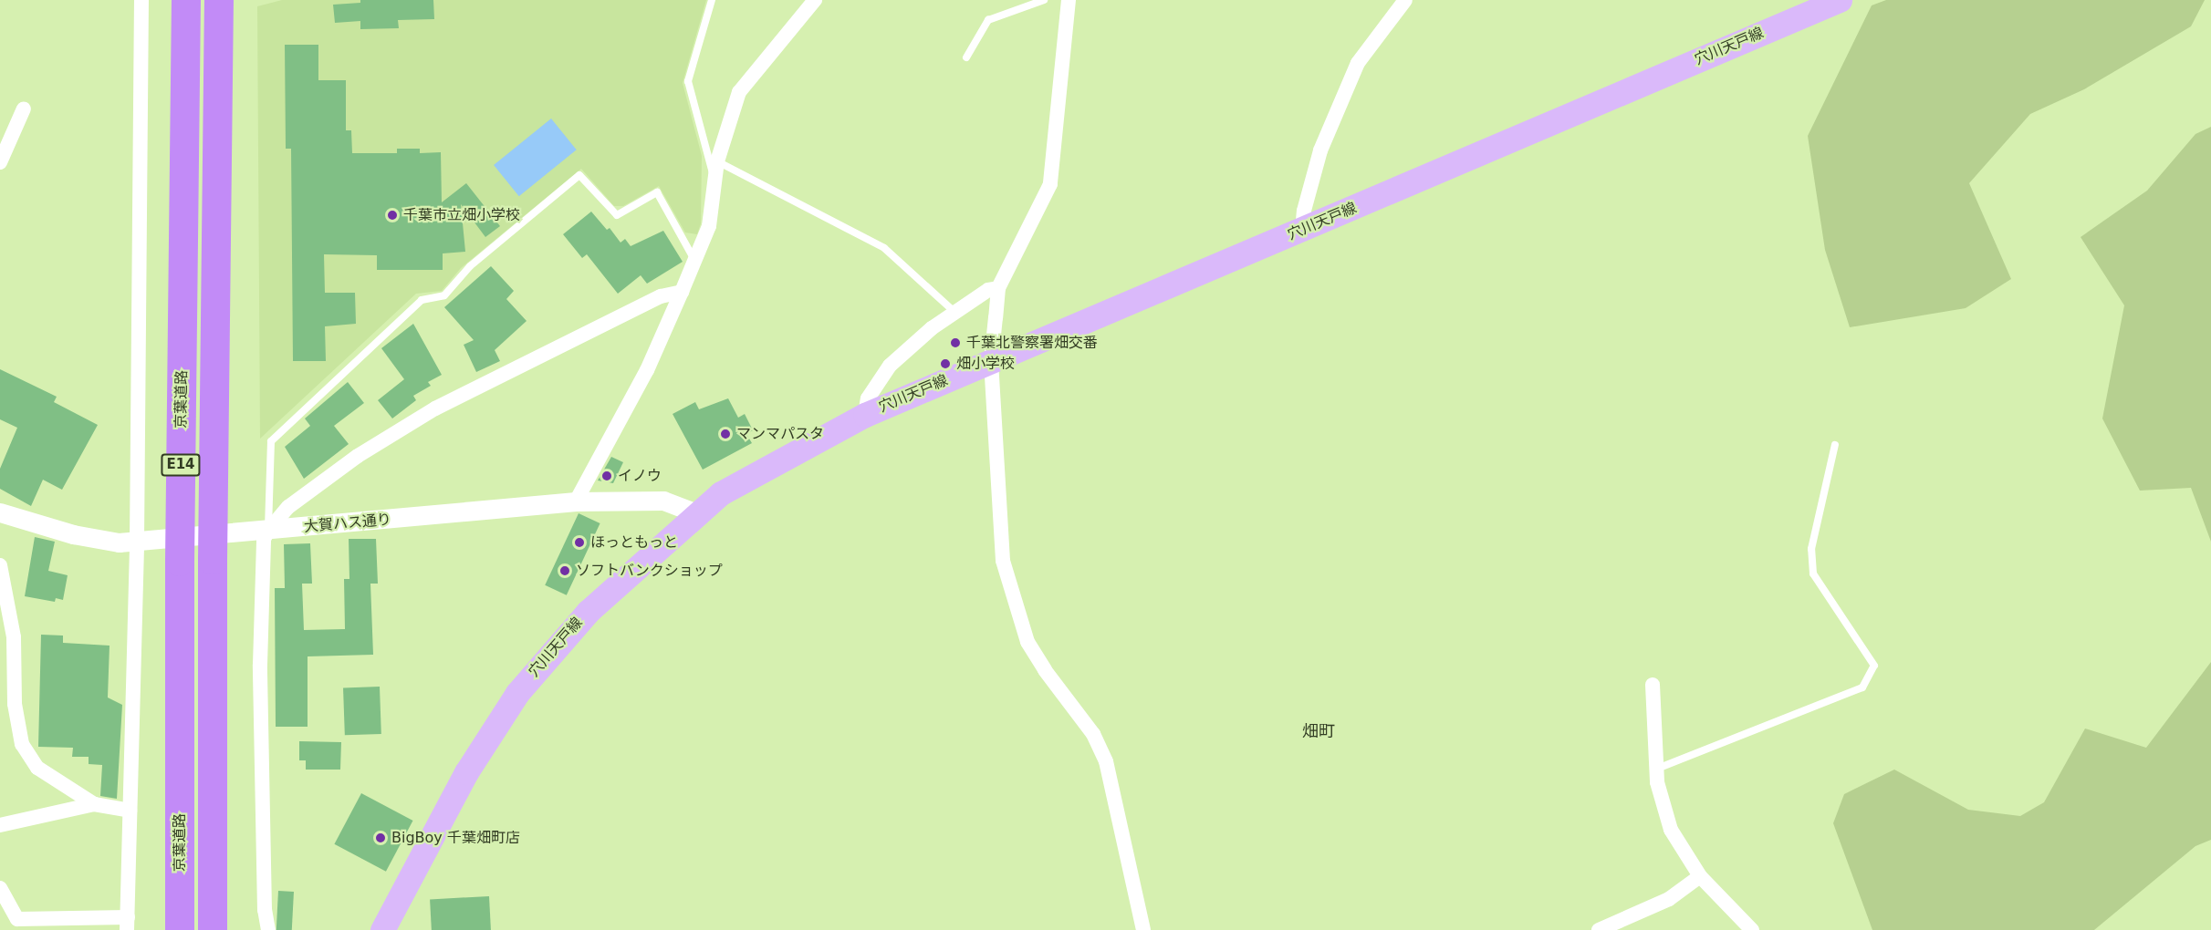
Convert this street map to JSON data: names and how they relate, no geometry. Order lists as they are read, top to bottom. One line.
{"streets":{"highway":["京葉道路","E14"],"main road":["穴川天戸線"],"street":["大賀ハス通り"]},"crossings":[["穴川天戸線","大賀ハス通り"]],"districts":["畑町"],"places":["千葉市立畑小学校","千葉北警察署畑交番","畑小学校","マンマパスタ","イノウ","ほっともっと","ソフトバンクショップ","BigBoy 千葉畑町店"]}
